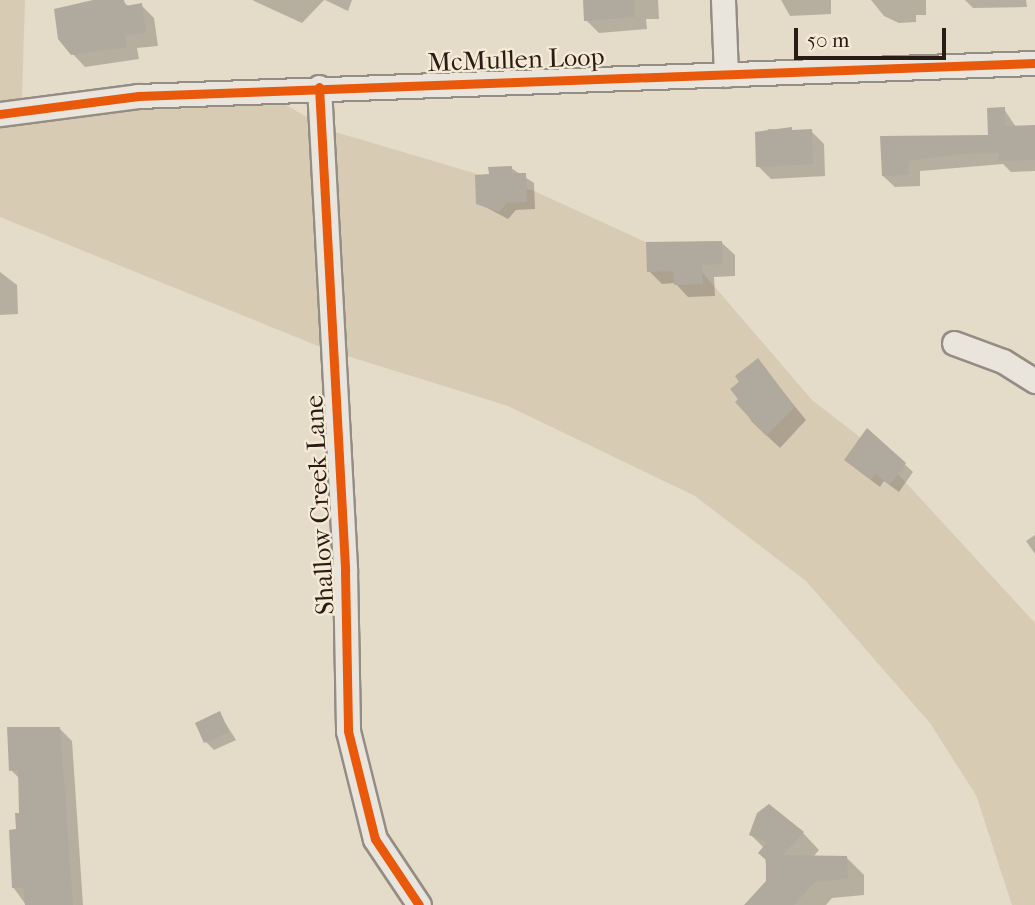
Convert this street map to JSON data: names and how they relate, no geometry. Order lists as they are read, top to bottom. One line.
{"streets":{"street":["McMullen Loop","Shallow Creek Lane"]},"crossings":[["McMullen Loop","Shallow Creek Lane"]],"scale_bar":"50 m"}
